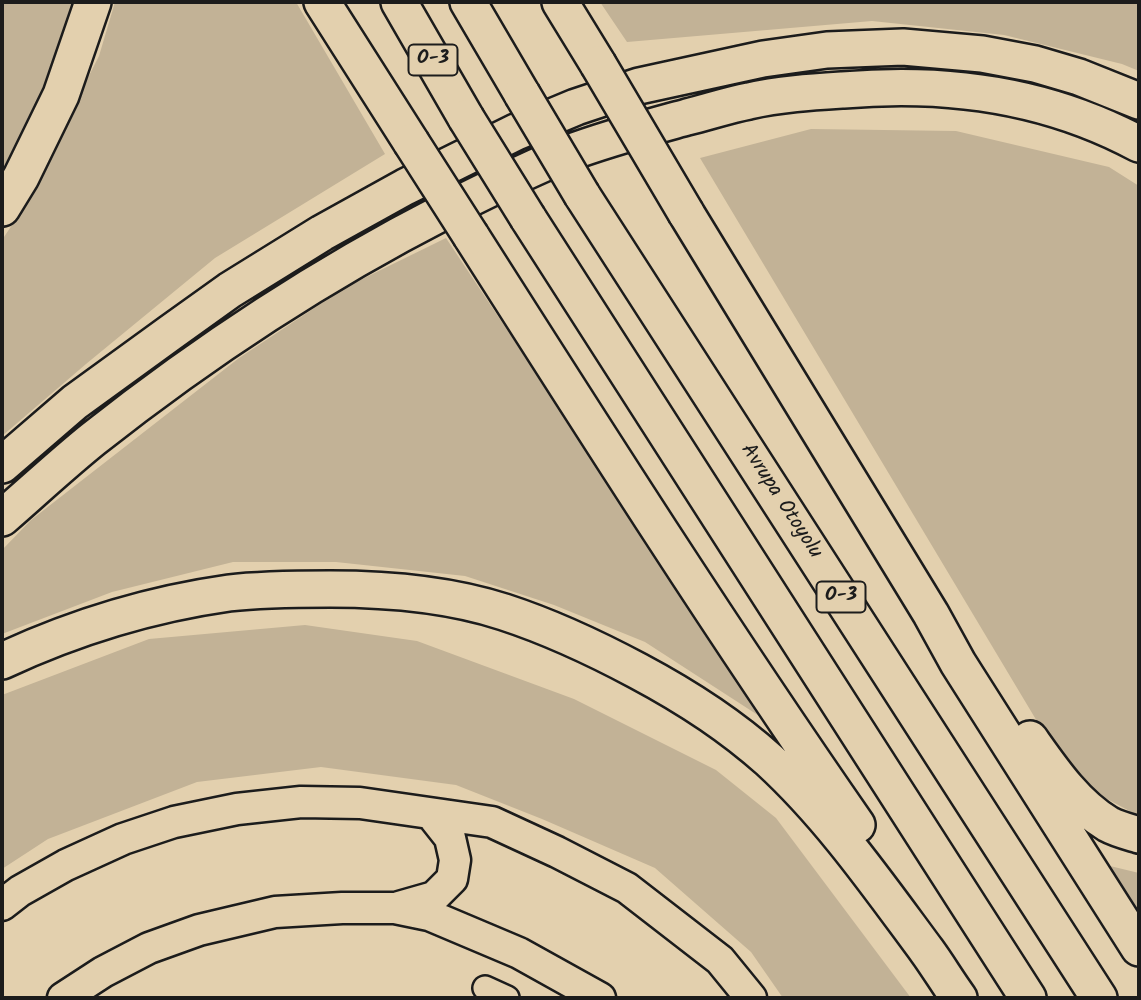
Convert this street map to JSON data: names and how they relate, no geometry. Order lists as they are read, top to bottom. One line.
{"streets":{"highway":["O-3","Avrupa Otoyolu"]}}
